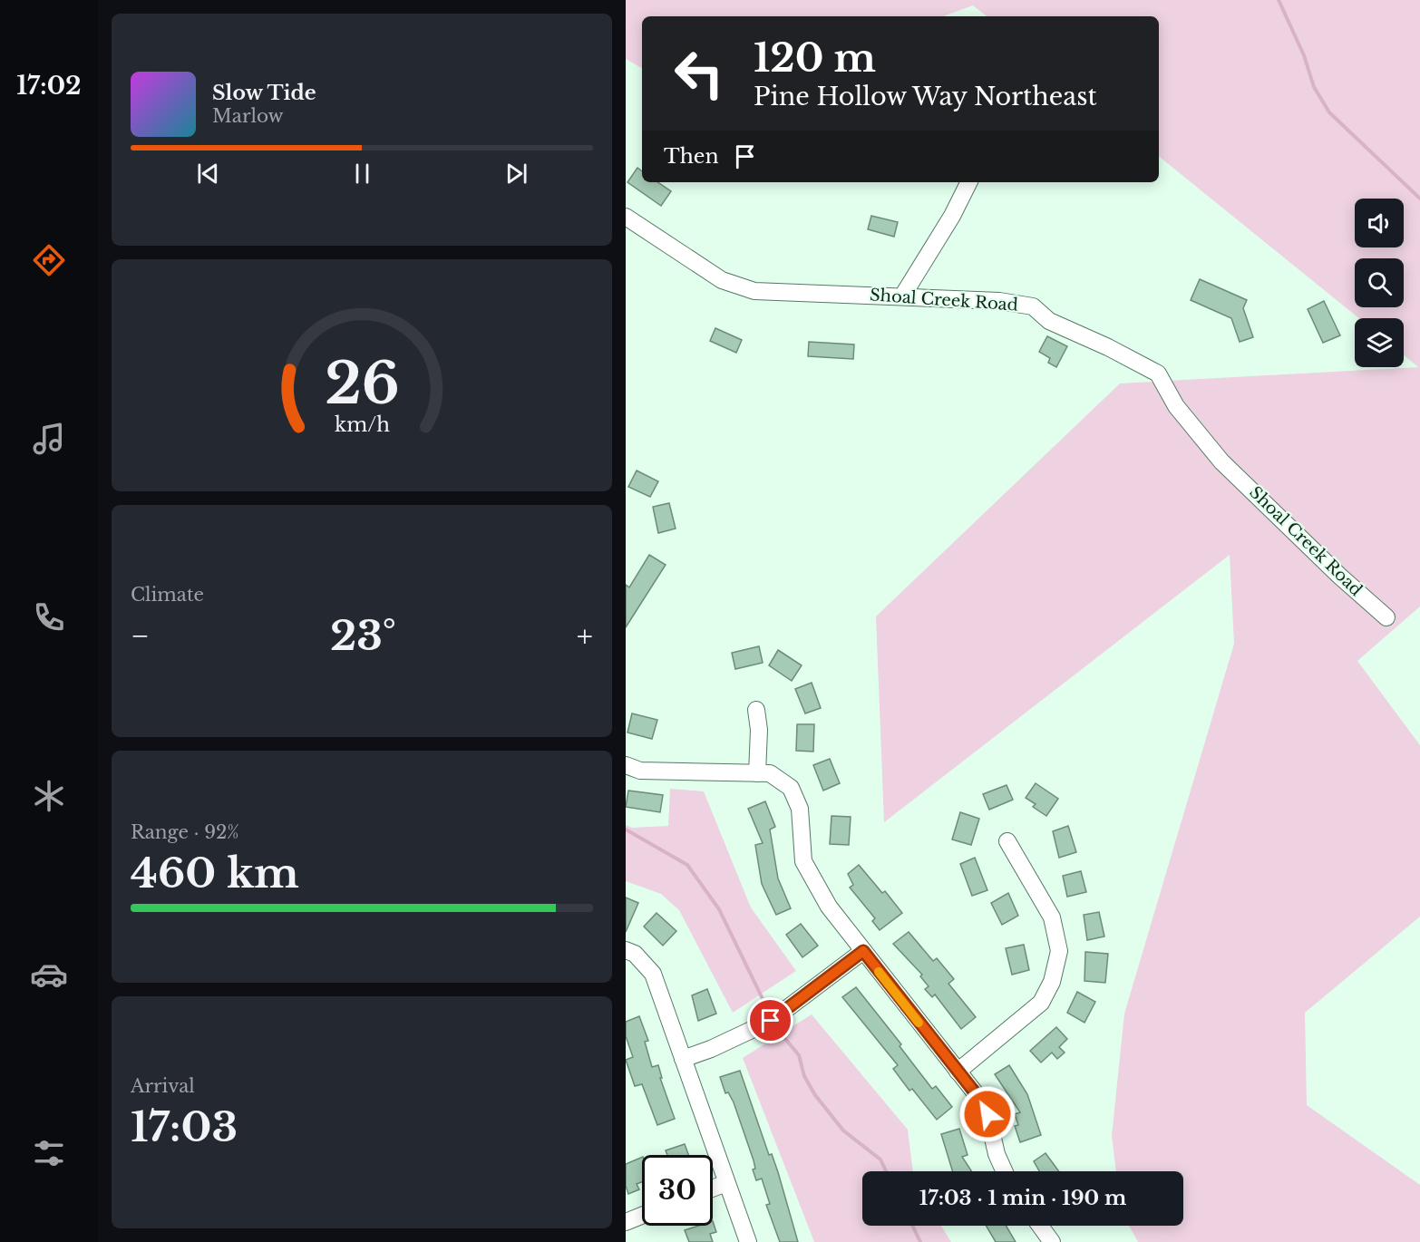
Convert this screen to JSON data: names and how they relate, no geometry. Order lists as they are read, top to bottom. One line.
{"streets":{"street":["Shoal Creek Road"]},"page":{"tabs":"17:02","turn":["120 m","Pine Hollow Way Northeast"],"song":["Slow Tide","Marlow"],"then":"Then","tile":["Climate",["Range · 92%","460 km"],["Arrival","17:03"]],"heat":["−","23°","+"],"limit":"30","trip":"17:03 · 1 min · 190 m","gauge":["26","km/h"]}}
